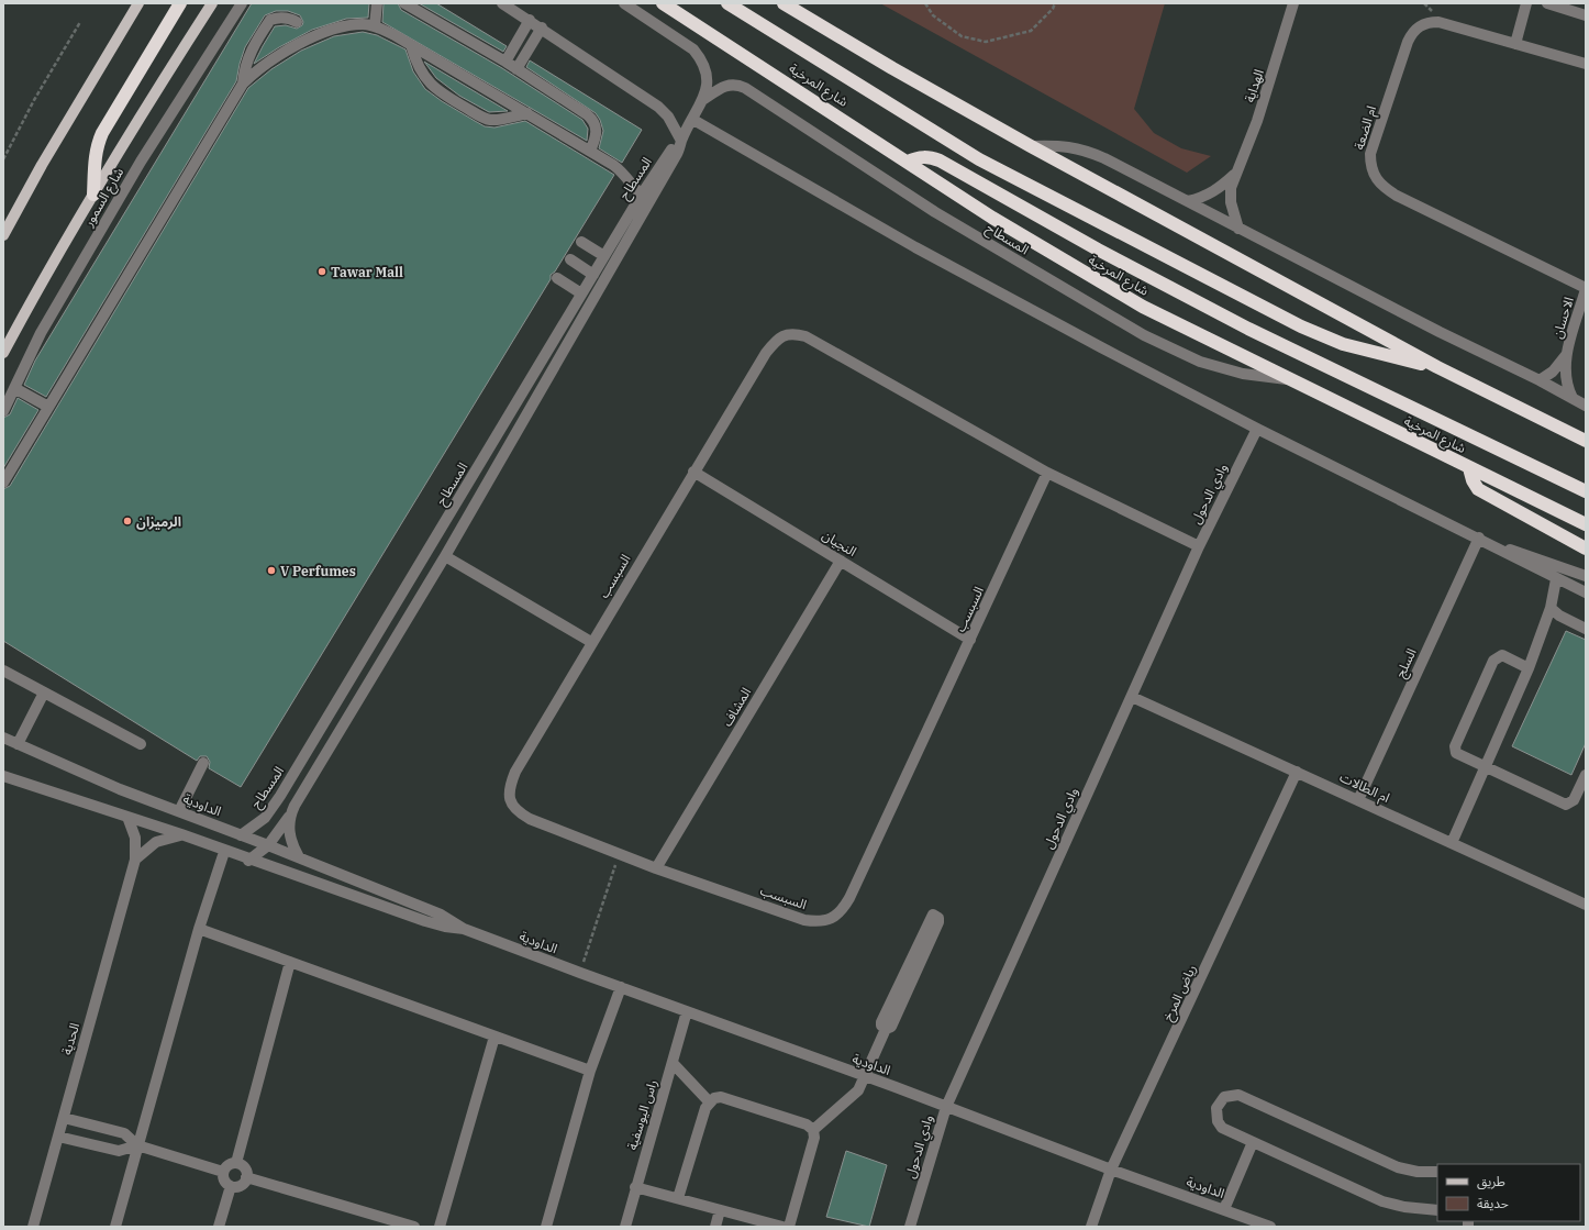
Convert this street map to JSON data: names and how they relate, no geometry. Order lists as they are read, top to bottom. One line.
{"streets":{"highway":["شارع المرخية"],"main road":["شارع السمور"],"street":["الهداية","ام الضعة","المسطاح","الاحسان","وادي الدحول","النجيان","السبسب","السلج","المشاف","ام الطالات","الداودية","رياض المرخ","الحدية","راس اليوسفية"]},"crossings":[["شارع المرخية","المسطاح"],["ام الضعة","الاحسان"],["المسطاح","الداودية"],["وادي الدحول","السبسب"],["وادي الدحول","ام الطالات"],["وادي الدحول","الداودية"],["النجيان","السبسب"],["النجيان","المشاف"],["السبسب","المشاف"],["السلج","ام الطالات"],["ام الطالات","رياض المرخ"],["الداودية","رياض المرخ"],["الداودية","الحدية"],["الداودية","راس اليوسفية"]],"places":["Tawar Mall","الرميزان","V Perfumes"],"legend":["طريق","حديقة"]}
